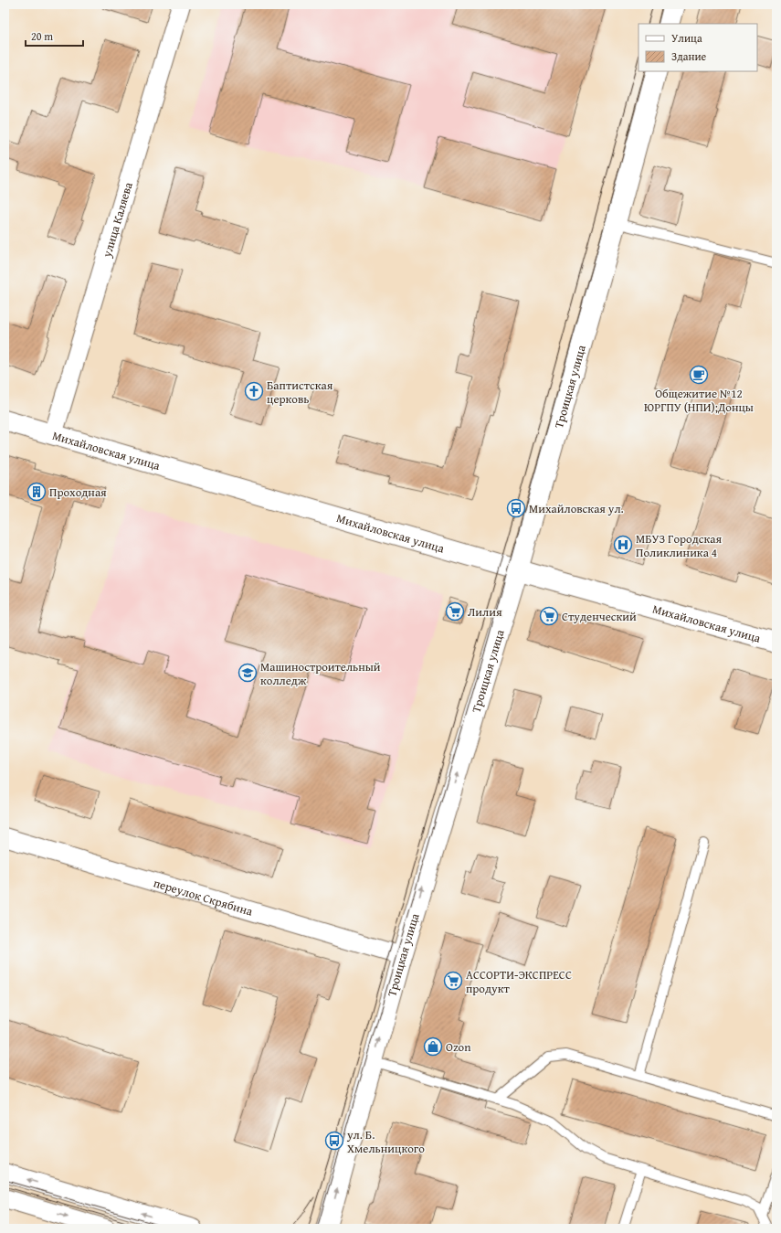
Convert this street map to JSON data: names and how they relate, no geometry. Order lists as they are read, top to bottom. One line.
{"streets":{"street":["улица Каляева","Троицкая улица","Михайловская улица","переулок Скрябина"]},"crossings":[["улица Каляева","Михайловская улица"],["Троицкая улица","Михайловская улица"],["Троицкая улица","переулок Скрябина"]],"one_way":["Троицкая улица"],"places":{"cafe":["Общежитие №12 ЮРГПУ (НПИ);Донцы"],"church":["Баптистская церковь"],"building":["Проходная"],"bus stop":["Михайловская ул.","ул. Б. Хмельницкого"],"hospital":["МБУЗ Городская Поликлиника 4"],"supermarket":["Лилия","Студенческий","АССОРТИ-ЭКСПРЕСС продукт"],"school or university":["Машиностроительный колледж"],"shop":["Ozon"]},"legend":["Улица","Здание"],"scale_bar":"20 m"}
